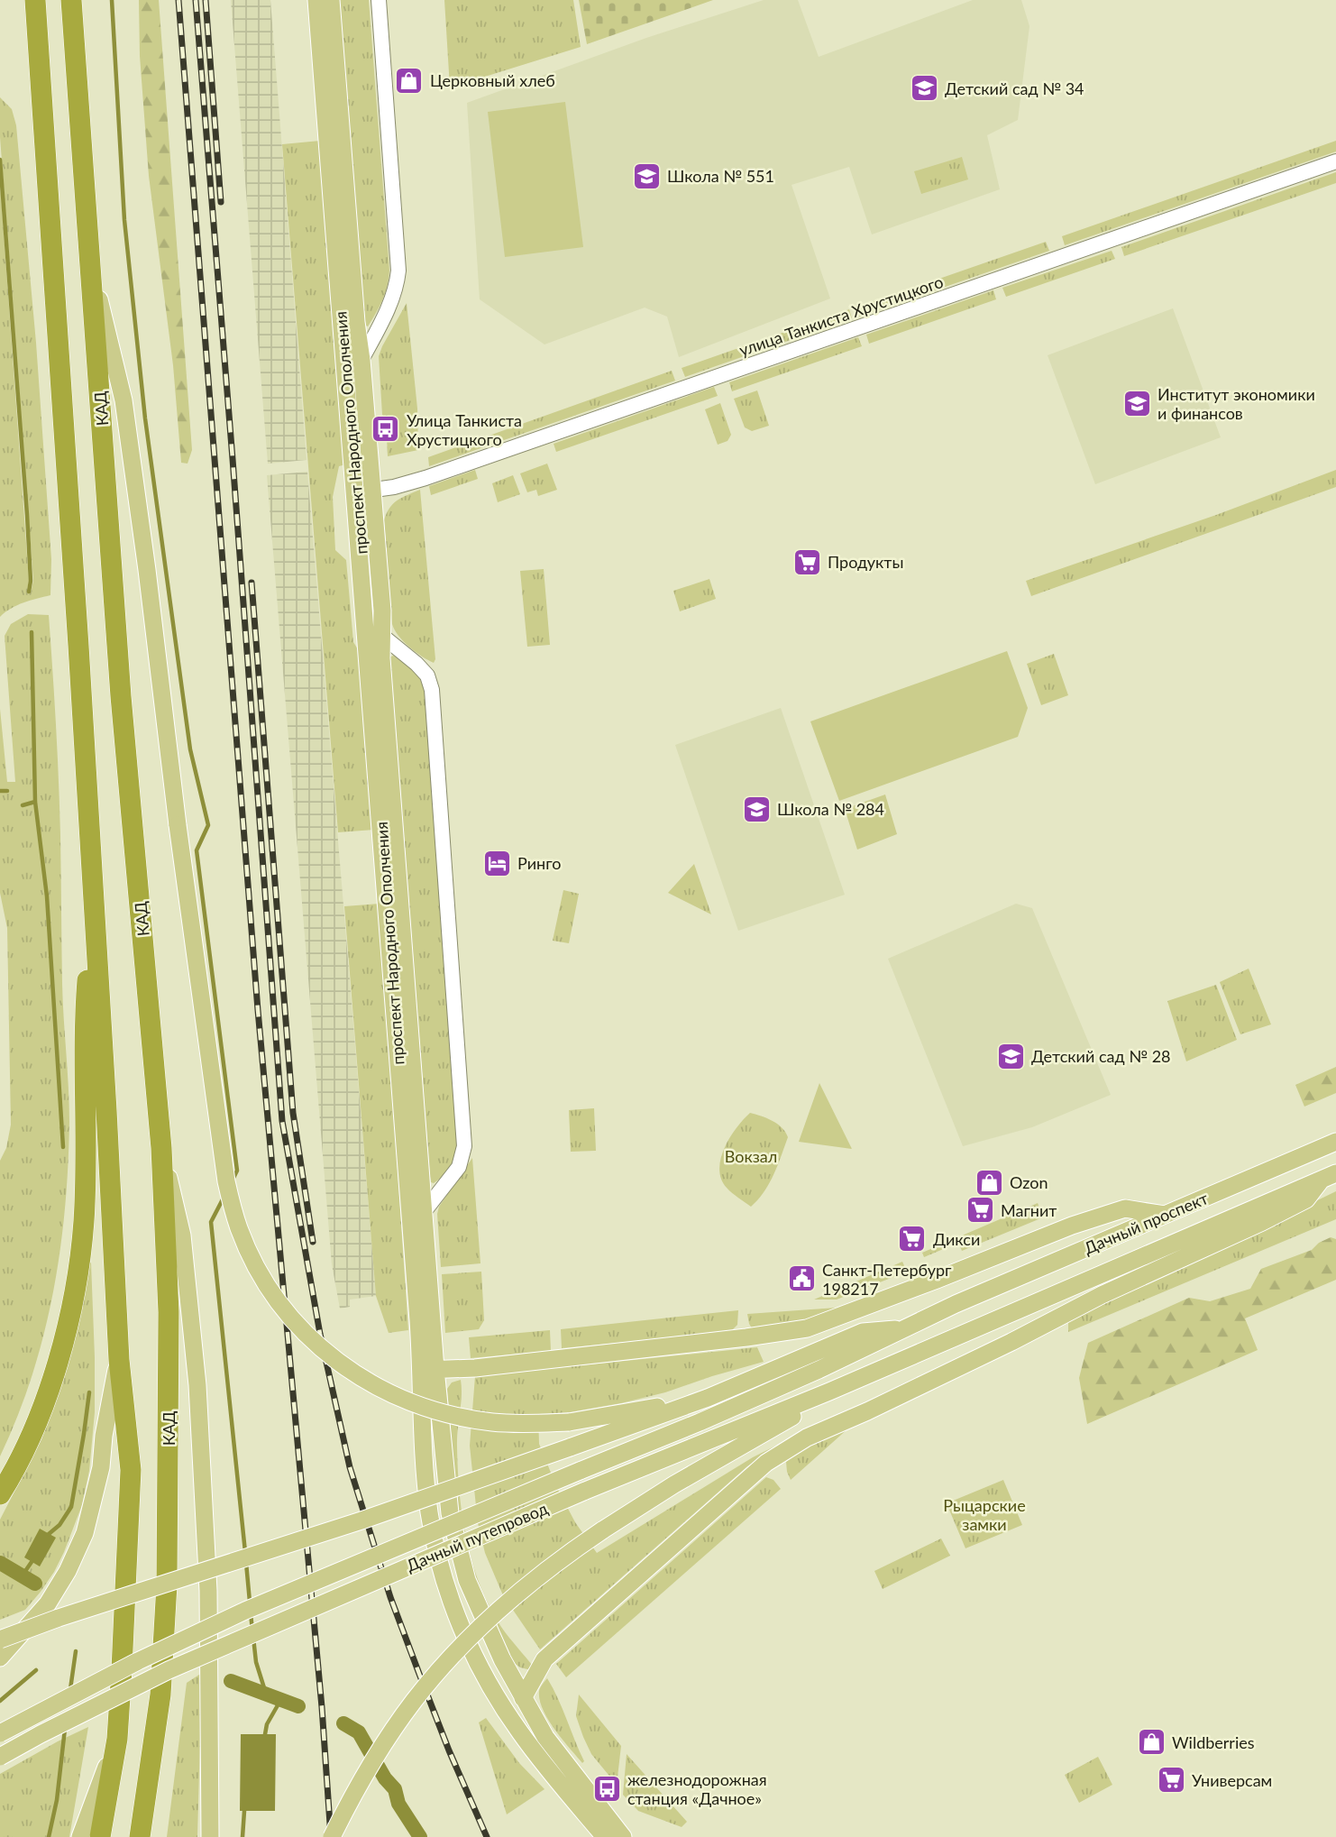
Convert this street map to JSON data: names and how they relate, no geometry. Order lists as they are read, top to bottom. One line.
{"streets":{"highway":["КАД"],"main road":["проспект Народного Ополчения","Дачный проспект","Дачный путепровод"],"street":["улица Танкиста Хрустицкого"]},"crossings":[["улица Танкиста Хрустицкого","проспект Народного Ополчения"],["проспект Народного Ополчения","Дачный путепровод"],["Дачный проспект","Дачный путепровод"]],"parks":["Вокзал","Рыцарские замки"],"places":{"shop":["Церковный хлеб","Ozon","Wildberries"],"school or university":["Детский сад № 34","Школа № 551","Институт экономики и финансов","Школа № 284","Детский сад № 28"],"bus stop":["Улица Танкиста Хрустицкого","железнодорожная станция «Дачное»"],"supermarket":["Продукты","Магнит","Дикси","Универсам"],"hotel":["Ринго"],"public building":["Санкт-Петербург 198217"]}}
